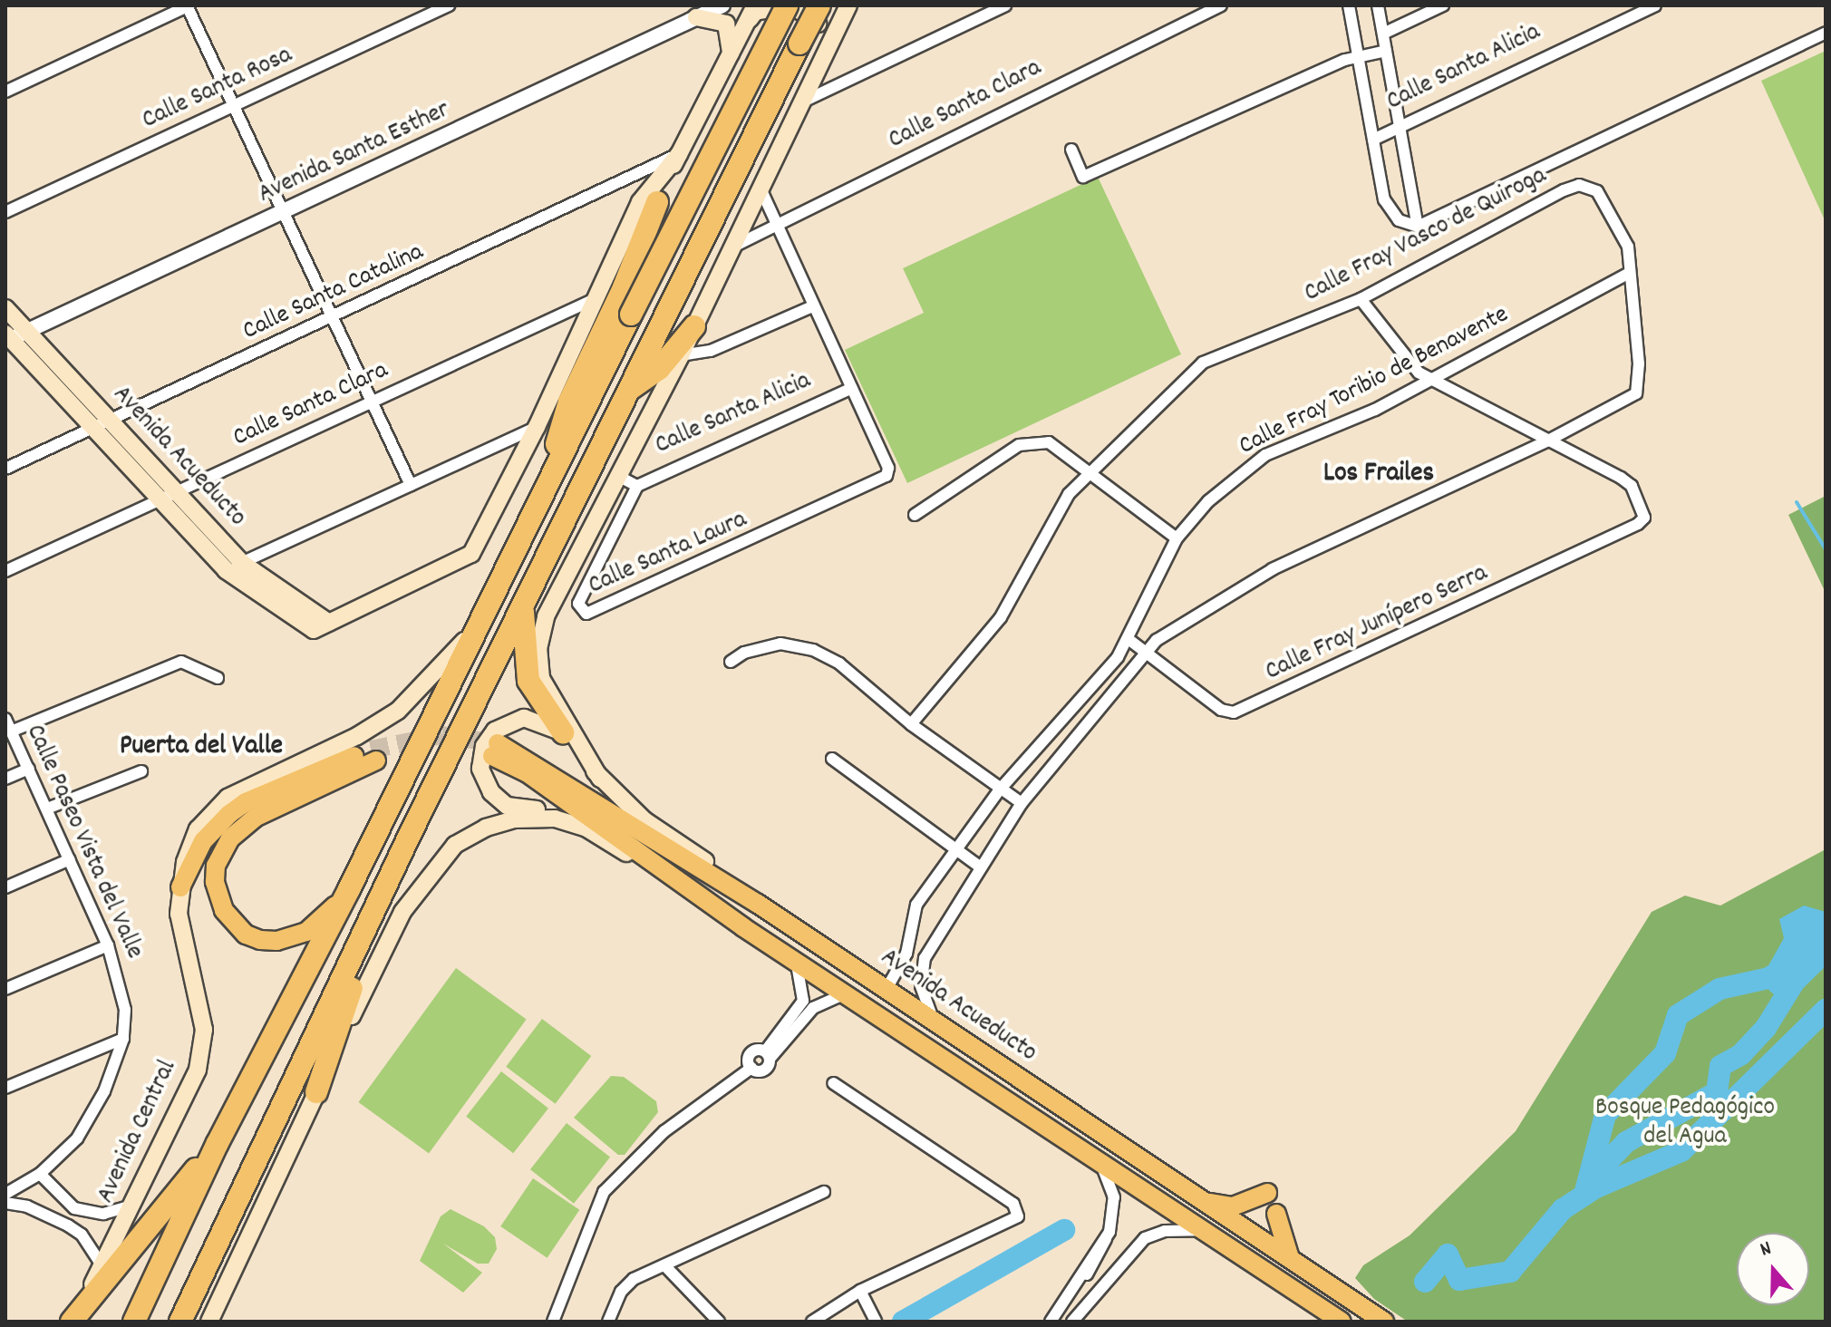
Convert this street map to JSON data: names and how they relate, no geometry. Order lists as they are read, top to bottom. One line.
{"streets":{"main road":["Avenida Acueducto","Avenida Central"],"street":["Calle Santa Alicia","Calle Santa Rosa","Calle Santa Clara","Avenida Santa Esther","Calle Fray Vasco de Quiroga","Calle Santa Catalina","Calle Fray Toribio de Benavente","Calle Santa Laura","Calle Fray Junípero Serra","Calle Paseo Vista del Valle"]},"crossings":[["Calle Santa Alicia","Calle Santa Laura"],["Calle Santa Clara","Avenida Acueducto"],["Avenida Santa Esther","Avenida Acueducto"],["Calle Fray Vasco de Quiroga","Calle Fray Toribio de Benavente"],["Calle Santa Catalina","Avenida Acueducto"],["Calle Fray Toribio de Benavente","Avenida Acueducto"],["Calle Fray Toribio de Benavente","Calle Fray Junípero Serra"]],"districts":["Los Frailes","Puerta del Valle"],"parks":["Bosque Pedagógico del Agua"],"north":"top"}
